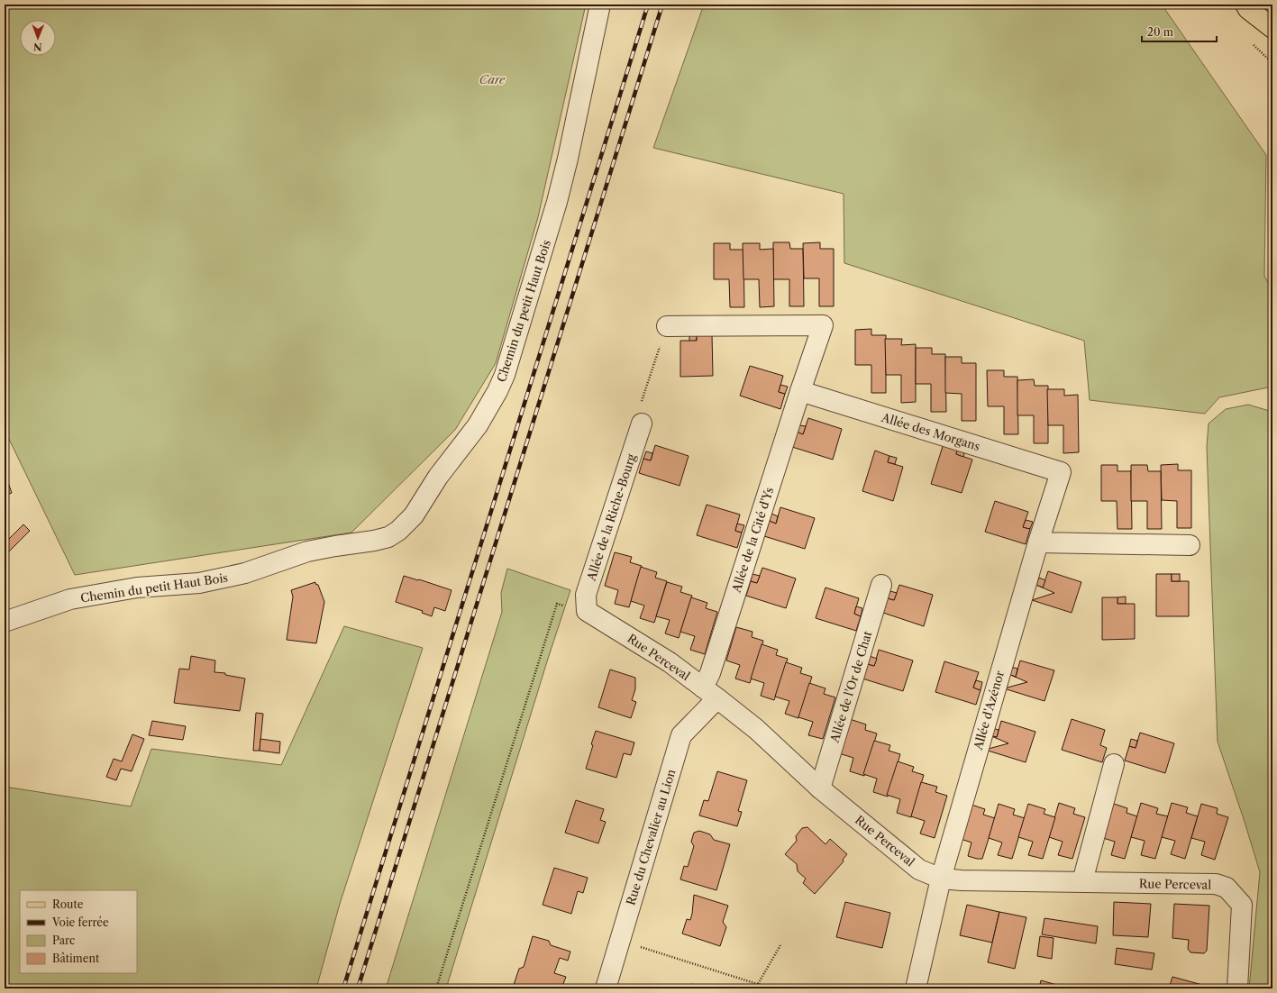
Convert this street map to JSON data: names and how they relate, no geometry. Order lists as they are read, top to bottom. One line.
{"streets":{"street":["Chemin du petit Haut Bois","Allée des Morgans","Allée de la Riche-Bourg","Allée de la Cité d'Ys","Rue Perceval","Allée de l'Or de Chat","Allée d'Azénor","Rue du Chevalier au Lion"]},"crossings":[["Allée des Morgans","Allée de la Cité d'Ys"],["Allée des Morgans","Allée d'Azénor"],["Allée de la Riche-Bourg","Rue Perceval"],["Allée de la Cité d'Ys","Rue Perceval"],["Allée de la Cité d'Ys","Rue du Chevalier au Lion"],["Rue Perceval","Allée de l'Or de Chat"],["Rue Perceval","Allée d'Azénor"],["Rue Perceval","Rue du Chevalier au Lion"]],"parks":["Care"],"legend":["Route","Voie ferrée","Parc","Bâtiment"],"scale_bar":"20 m","north":"bottom"}
